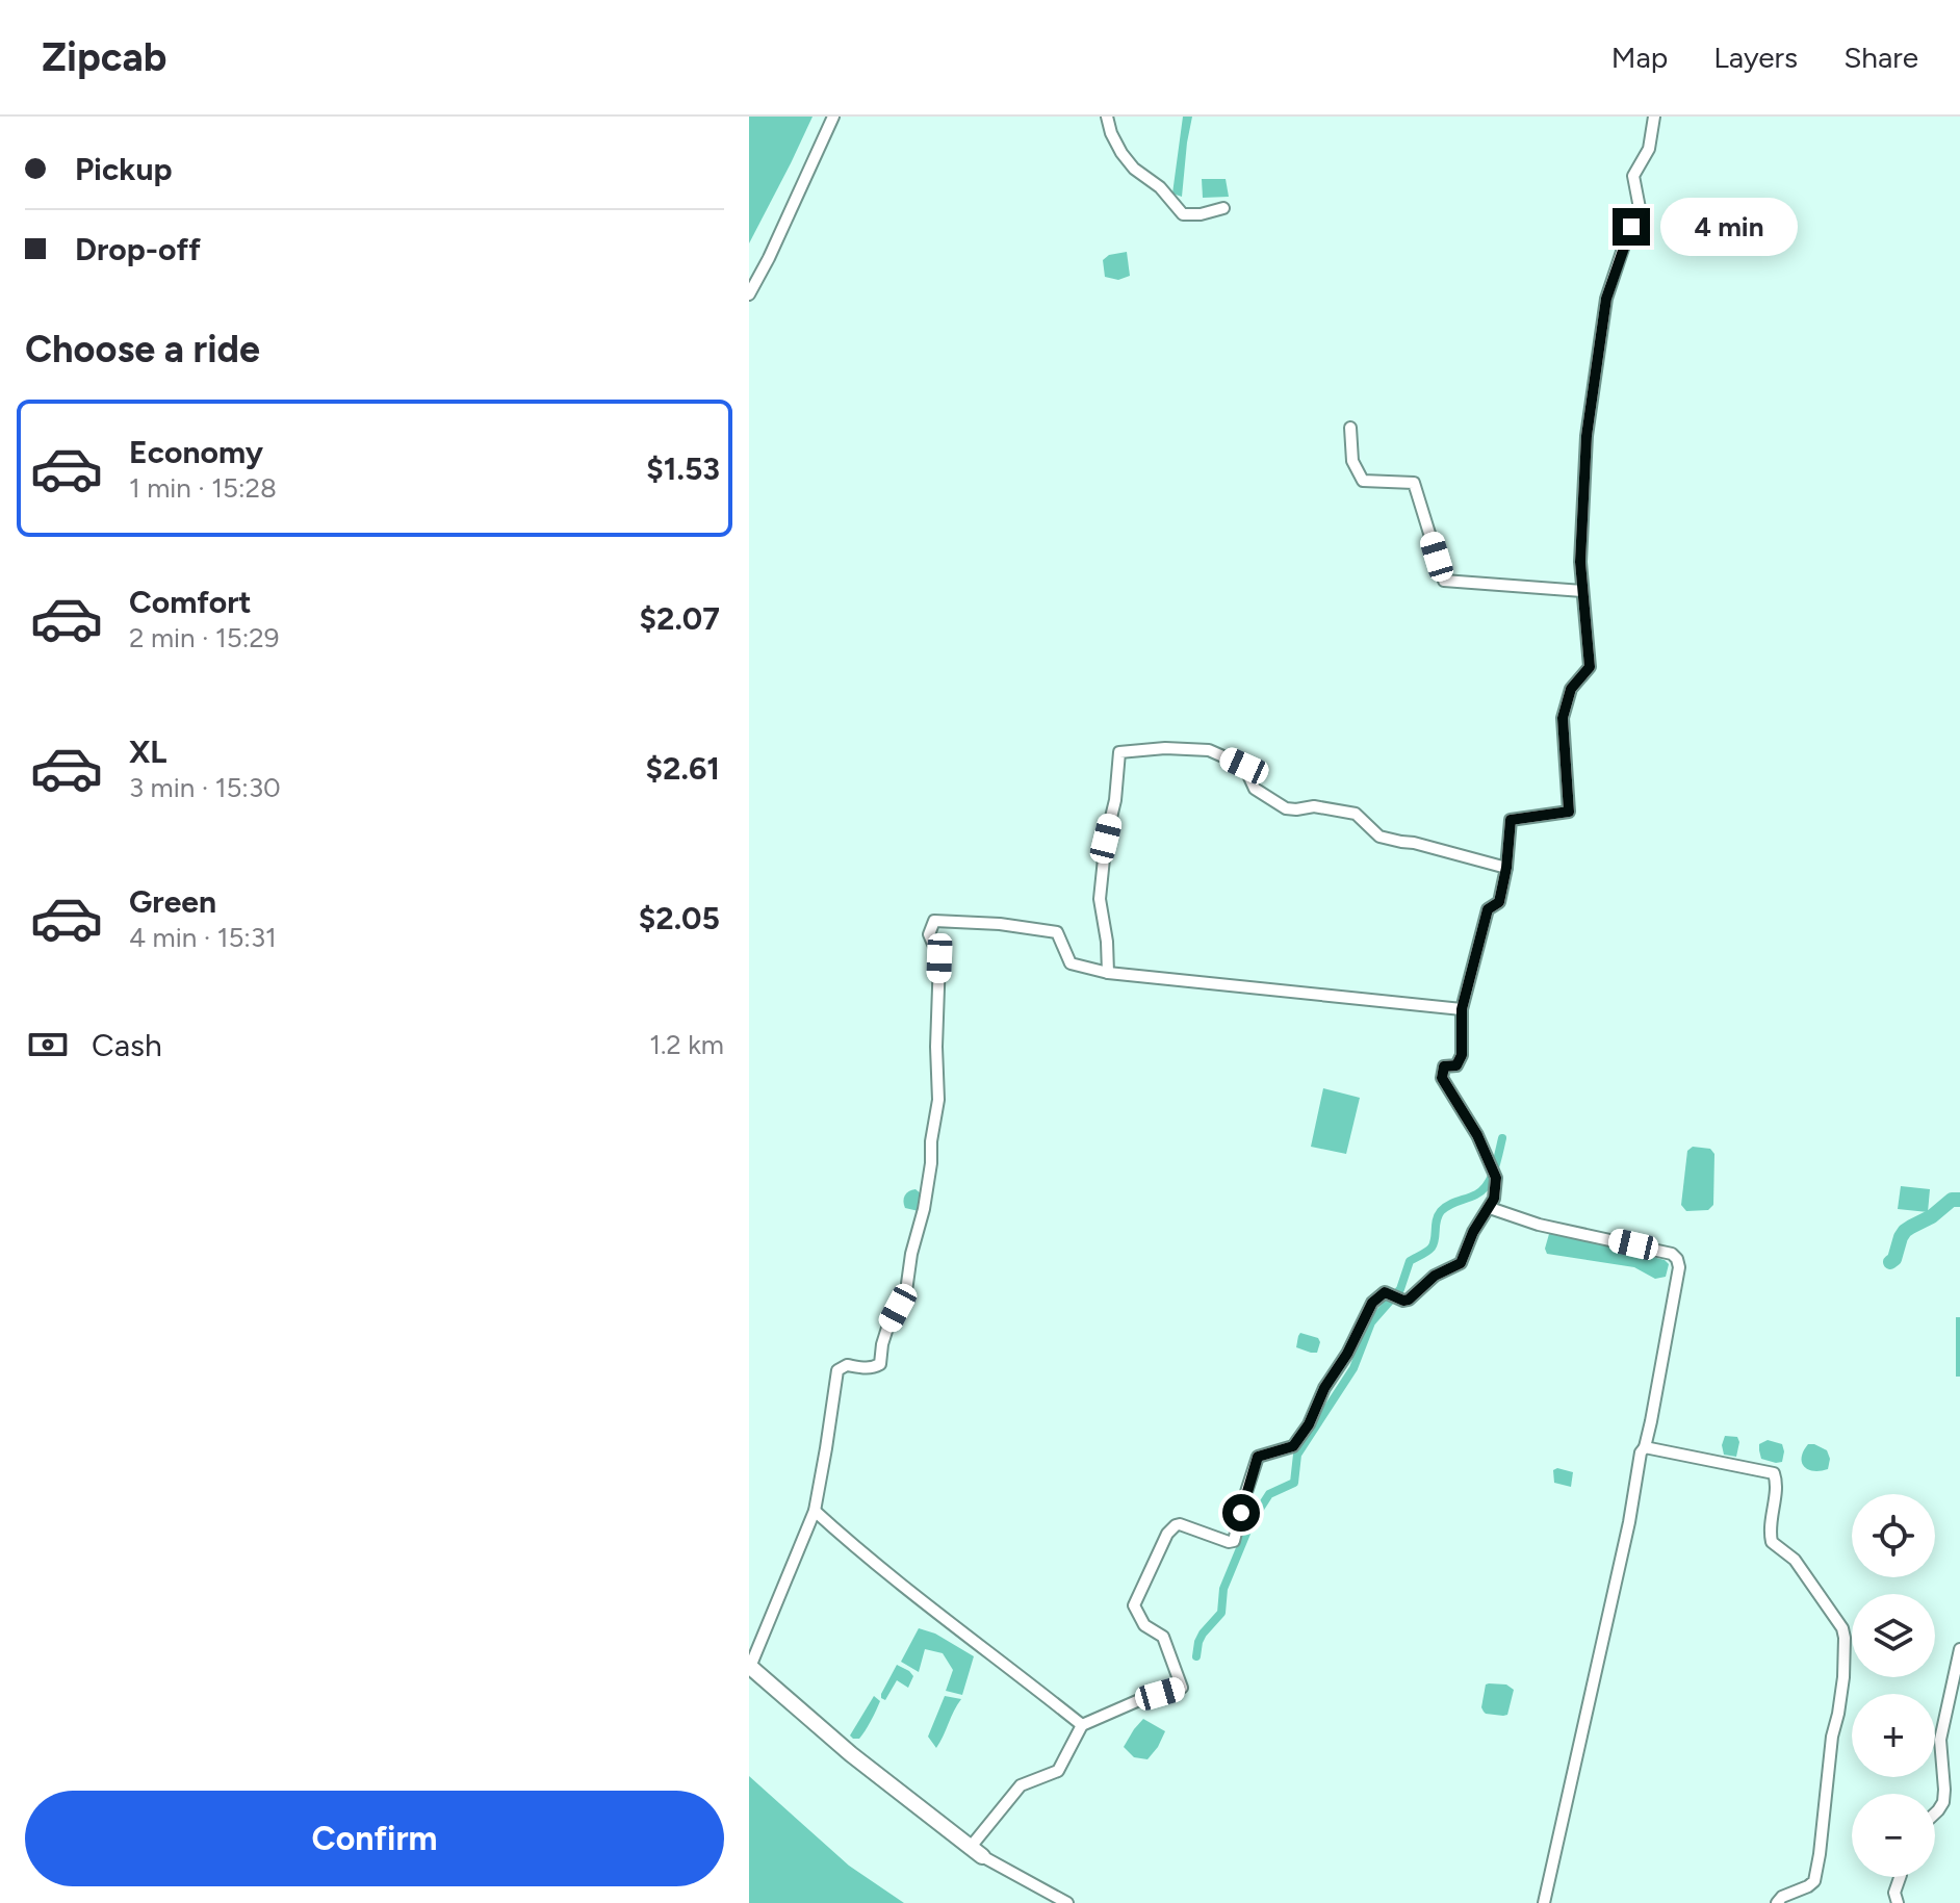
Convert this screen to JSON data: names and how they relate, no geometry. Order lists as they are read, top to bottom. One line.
{"page":{"header":"Zipcab","nav":["Map","Layers","Share"],"banner":["Pickup","Drop-off"],"bubble":"4 min","heading":"Choose a ride","list":[{"name":"Economy","note":"1 min · 15:28","value":"$1.53"},{"name":"Comfort","note":"2 min · 15:29","value":"$2.07"},{"name":"XL","note":"3 min · 15:30","value":"$2.61"},{"name":"Green","note":"4 min · 15:31","value":"$2.05"}],"pay":["Cash","1.2 km"],"map_buttons":["+","−"],"buttons":"Confirm"}}
